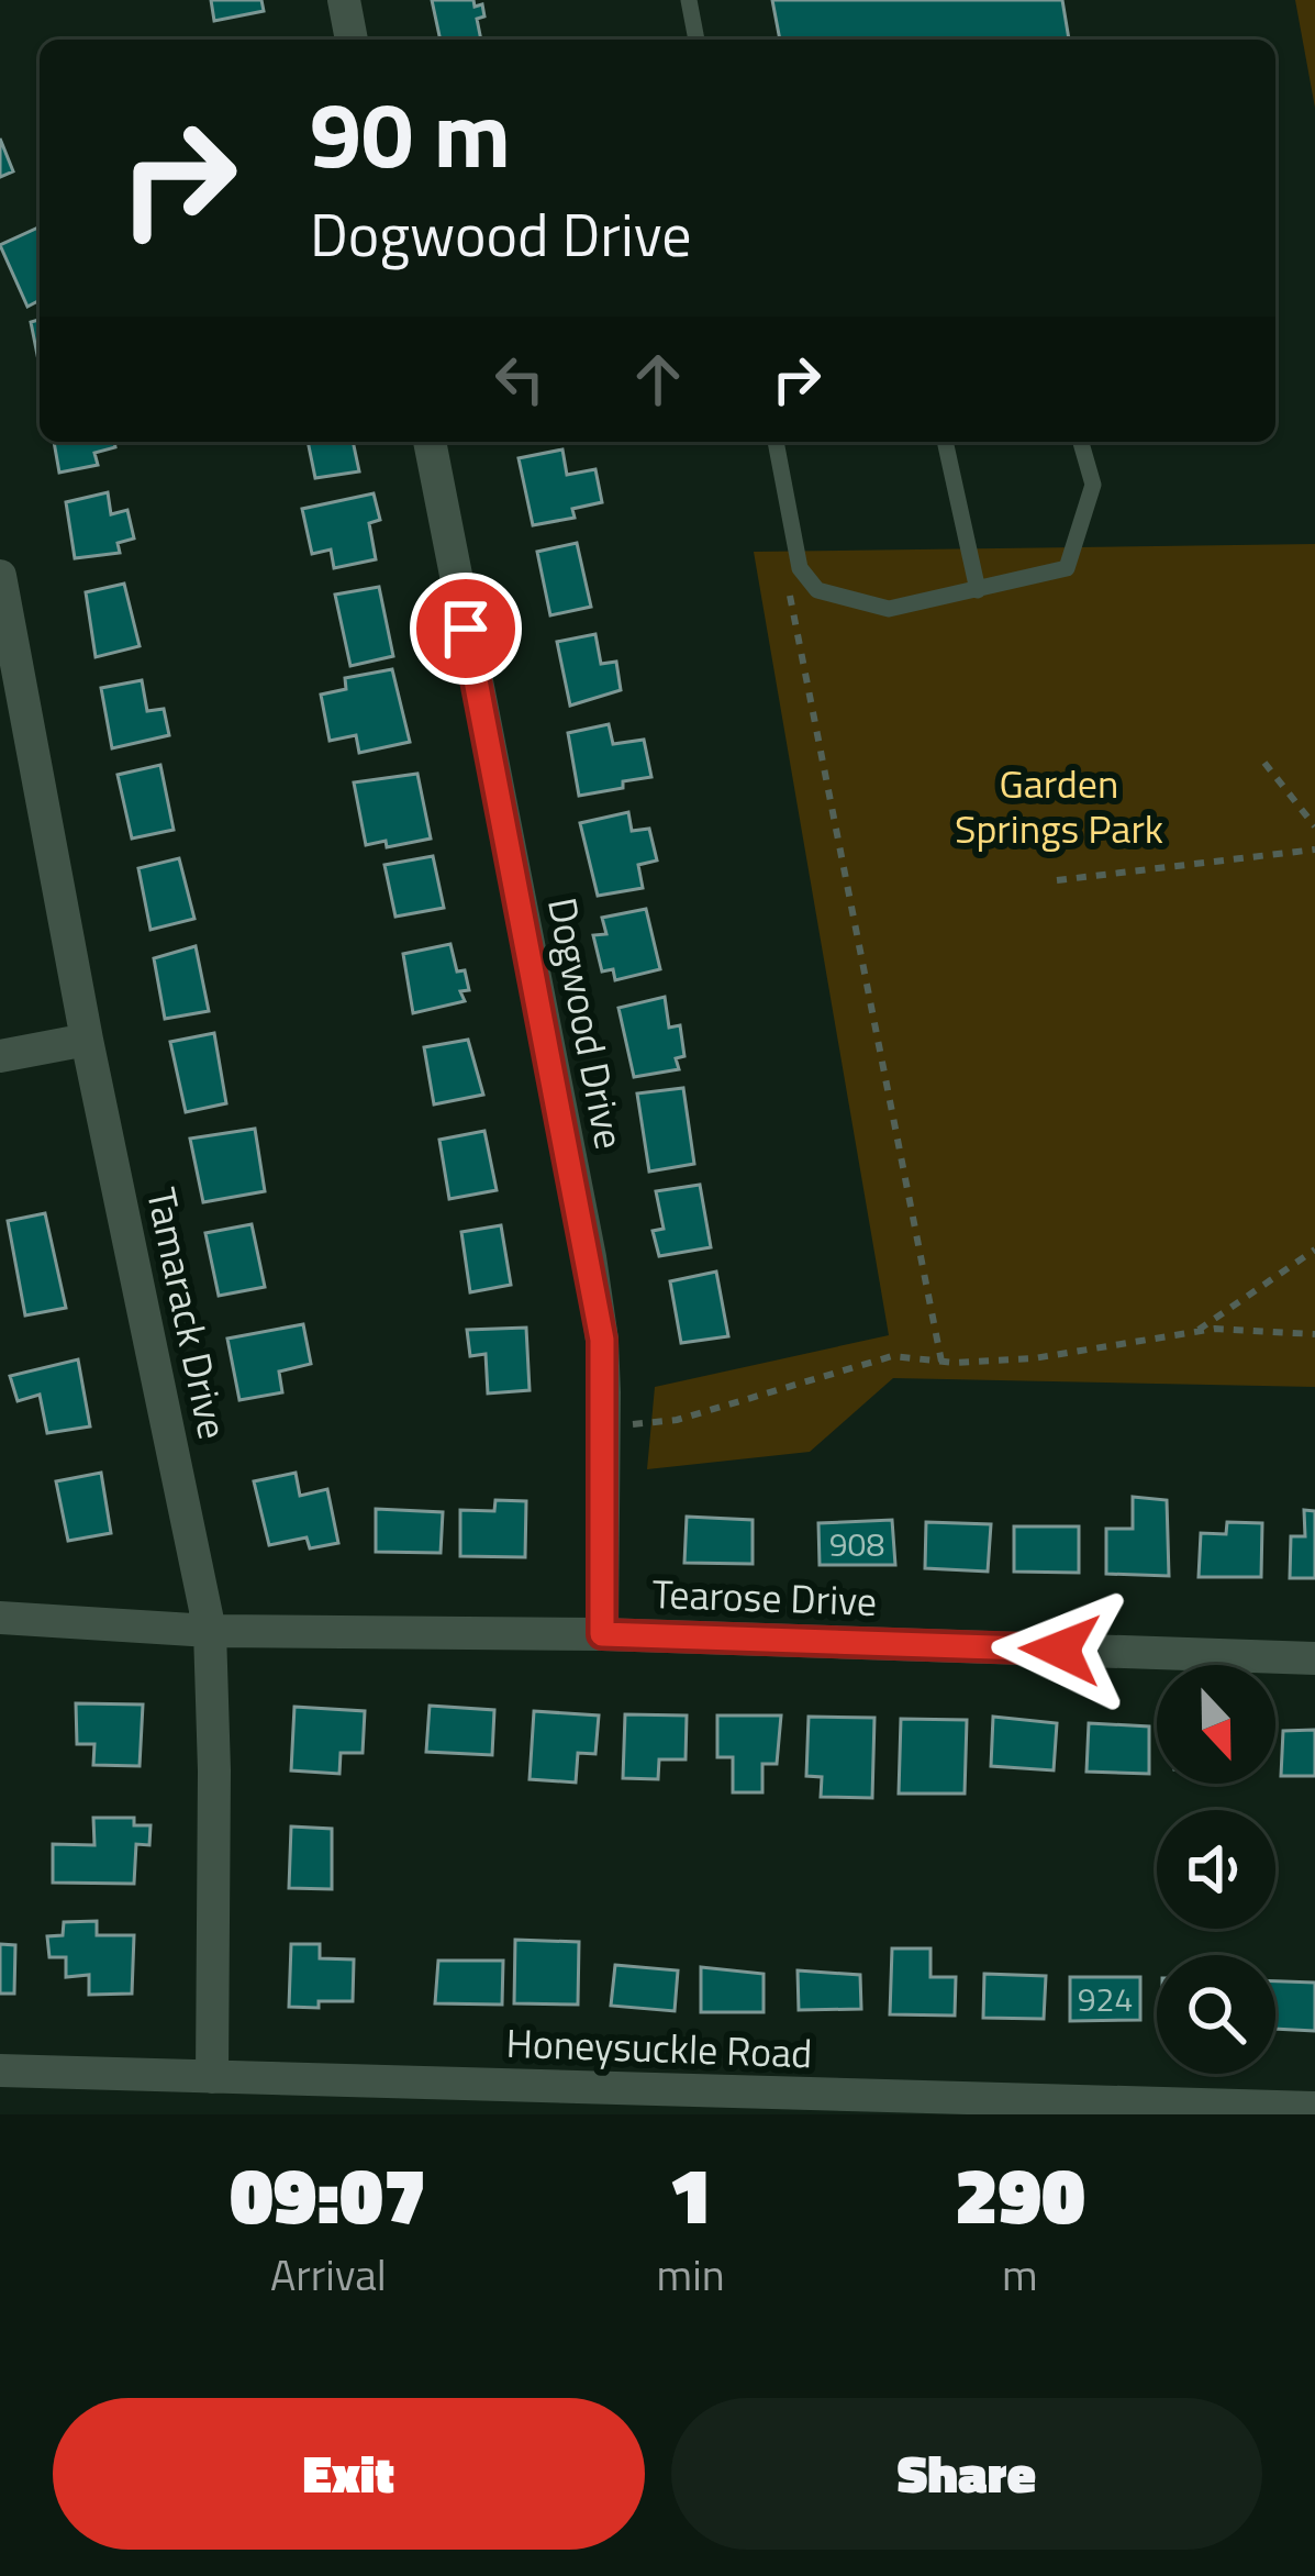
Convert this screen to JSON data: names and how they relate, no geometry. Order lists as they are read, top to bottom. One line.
{"streets":{"street":["Dogwood Drive","Tamarack Drive","Tearose Drive","Honeysuckle Road"]},"crossings":[["Dogwood Drive","Tearose Drive"],["Tamarack Drive","Tearose Drive"],["Tamarack Drive","Honeysuckle Road"]],"parks":["Garden Springs Park"],"house_numbers":["908","924"],"north":"bottom","page":{"turn":["90 m","Dogwood Drive"],"eta":["09:07","Arrival","1","min","290","m"],"buttons":["Exit","Share"]}}
